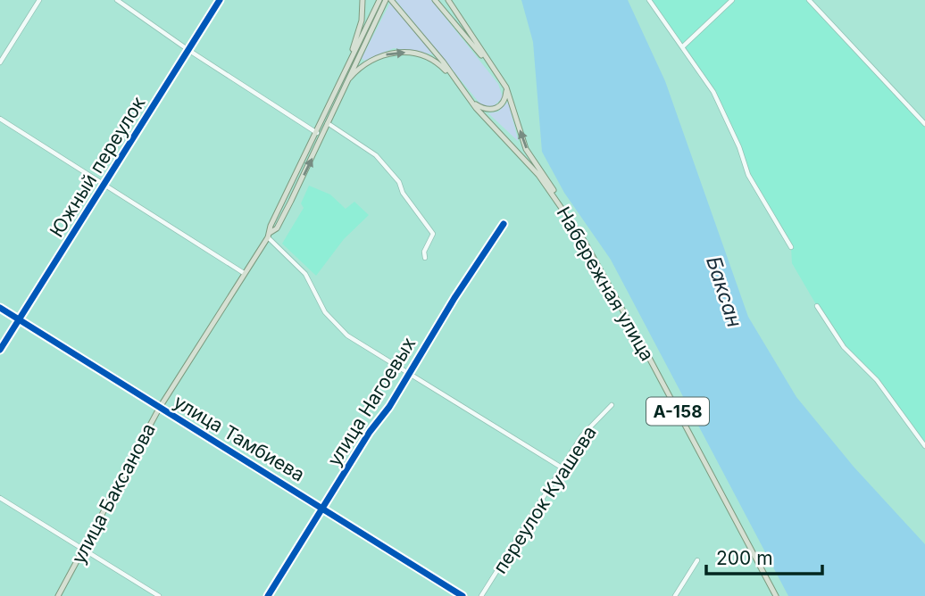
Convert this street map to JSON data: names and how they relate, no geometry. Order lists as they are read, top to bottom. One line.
{"streets":{"main road":["Набережная улица","А-158","улица Баксанова"],"street":["Южный переулок","улица Нагоевых","улица Тамбиева","переулок Куашева"]},"crossings":[["Южный переулок","улица Тамбиева"],["Набережная улица","А-158"],["улица Нагоевых","улица Тамбиева"],["улица Тамбиева","улица Баксанова"]],"water":["Баксан"],"scale_bar":"200 m"}
